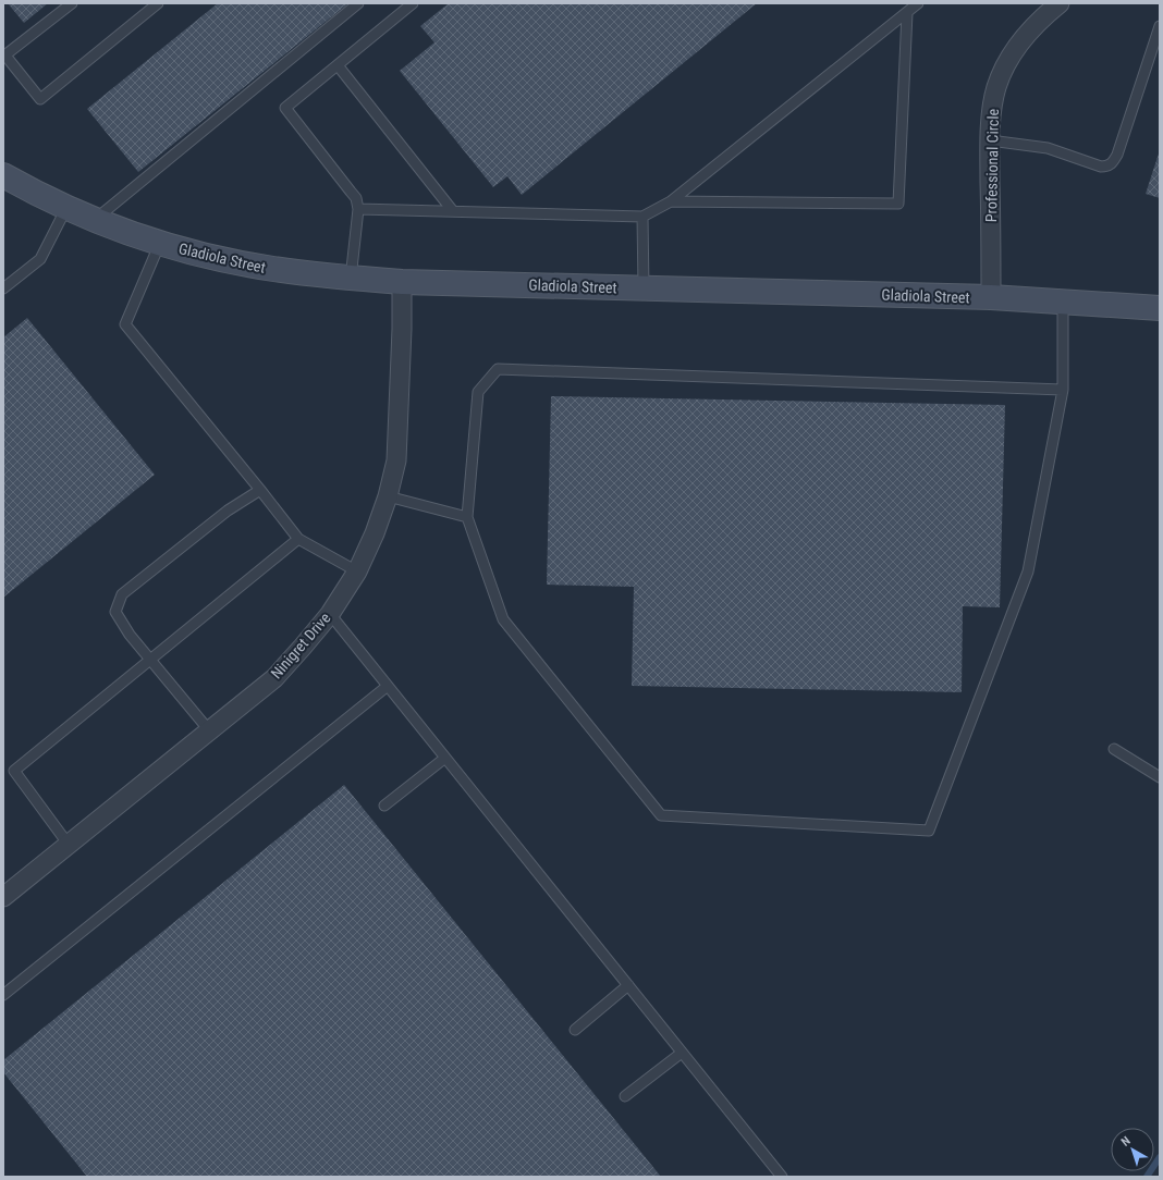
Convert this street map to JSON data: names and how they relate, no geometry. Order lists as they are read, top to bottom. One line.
{"streets":{"street":["Professional Circle","Gladiola Street","Ninigret Drive"]},"crossings":[["Professional Circle","Gladiola Street"],["Gladiola Street","Ninigret Drive"]],"north":"top left"}
